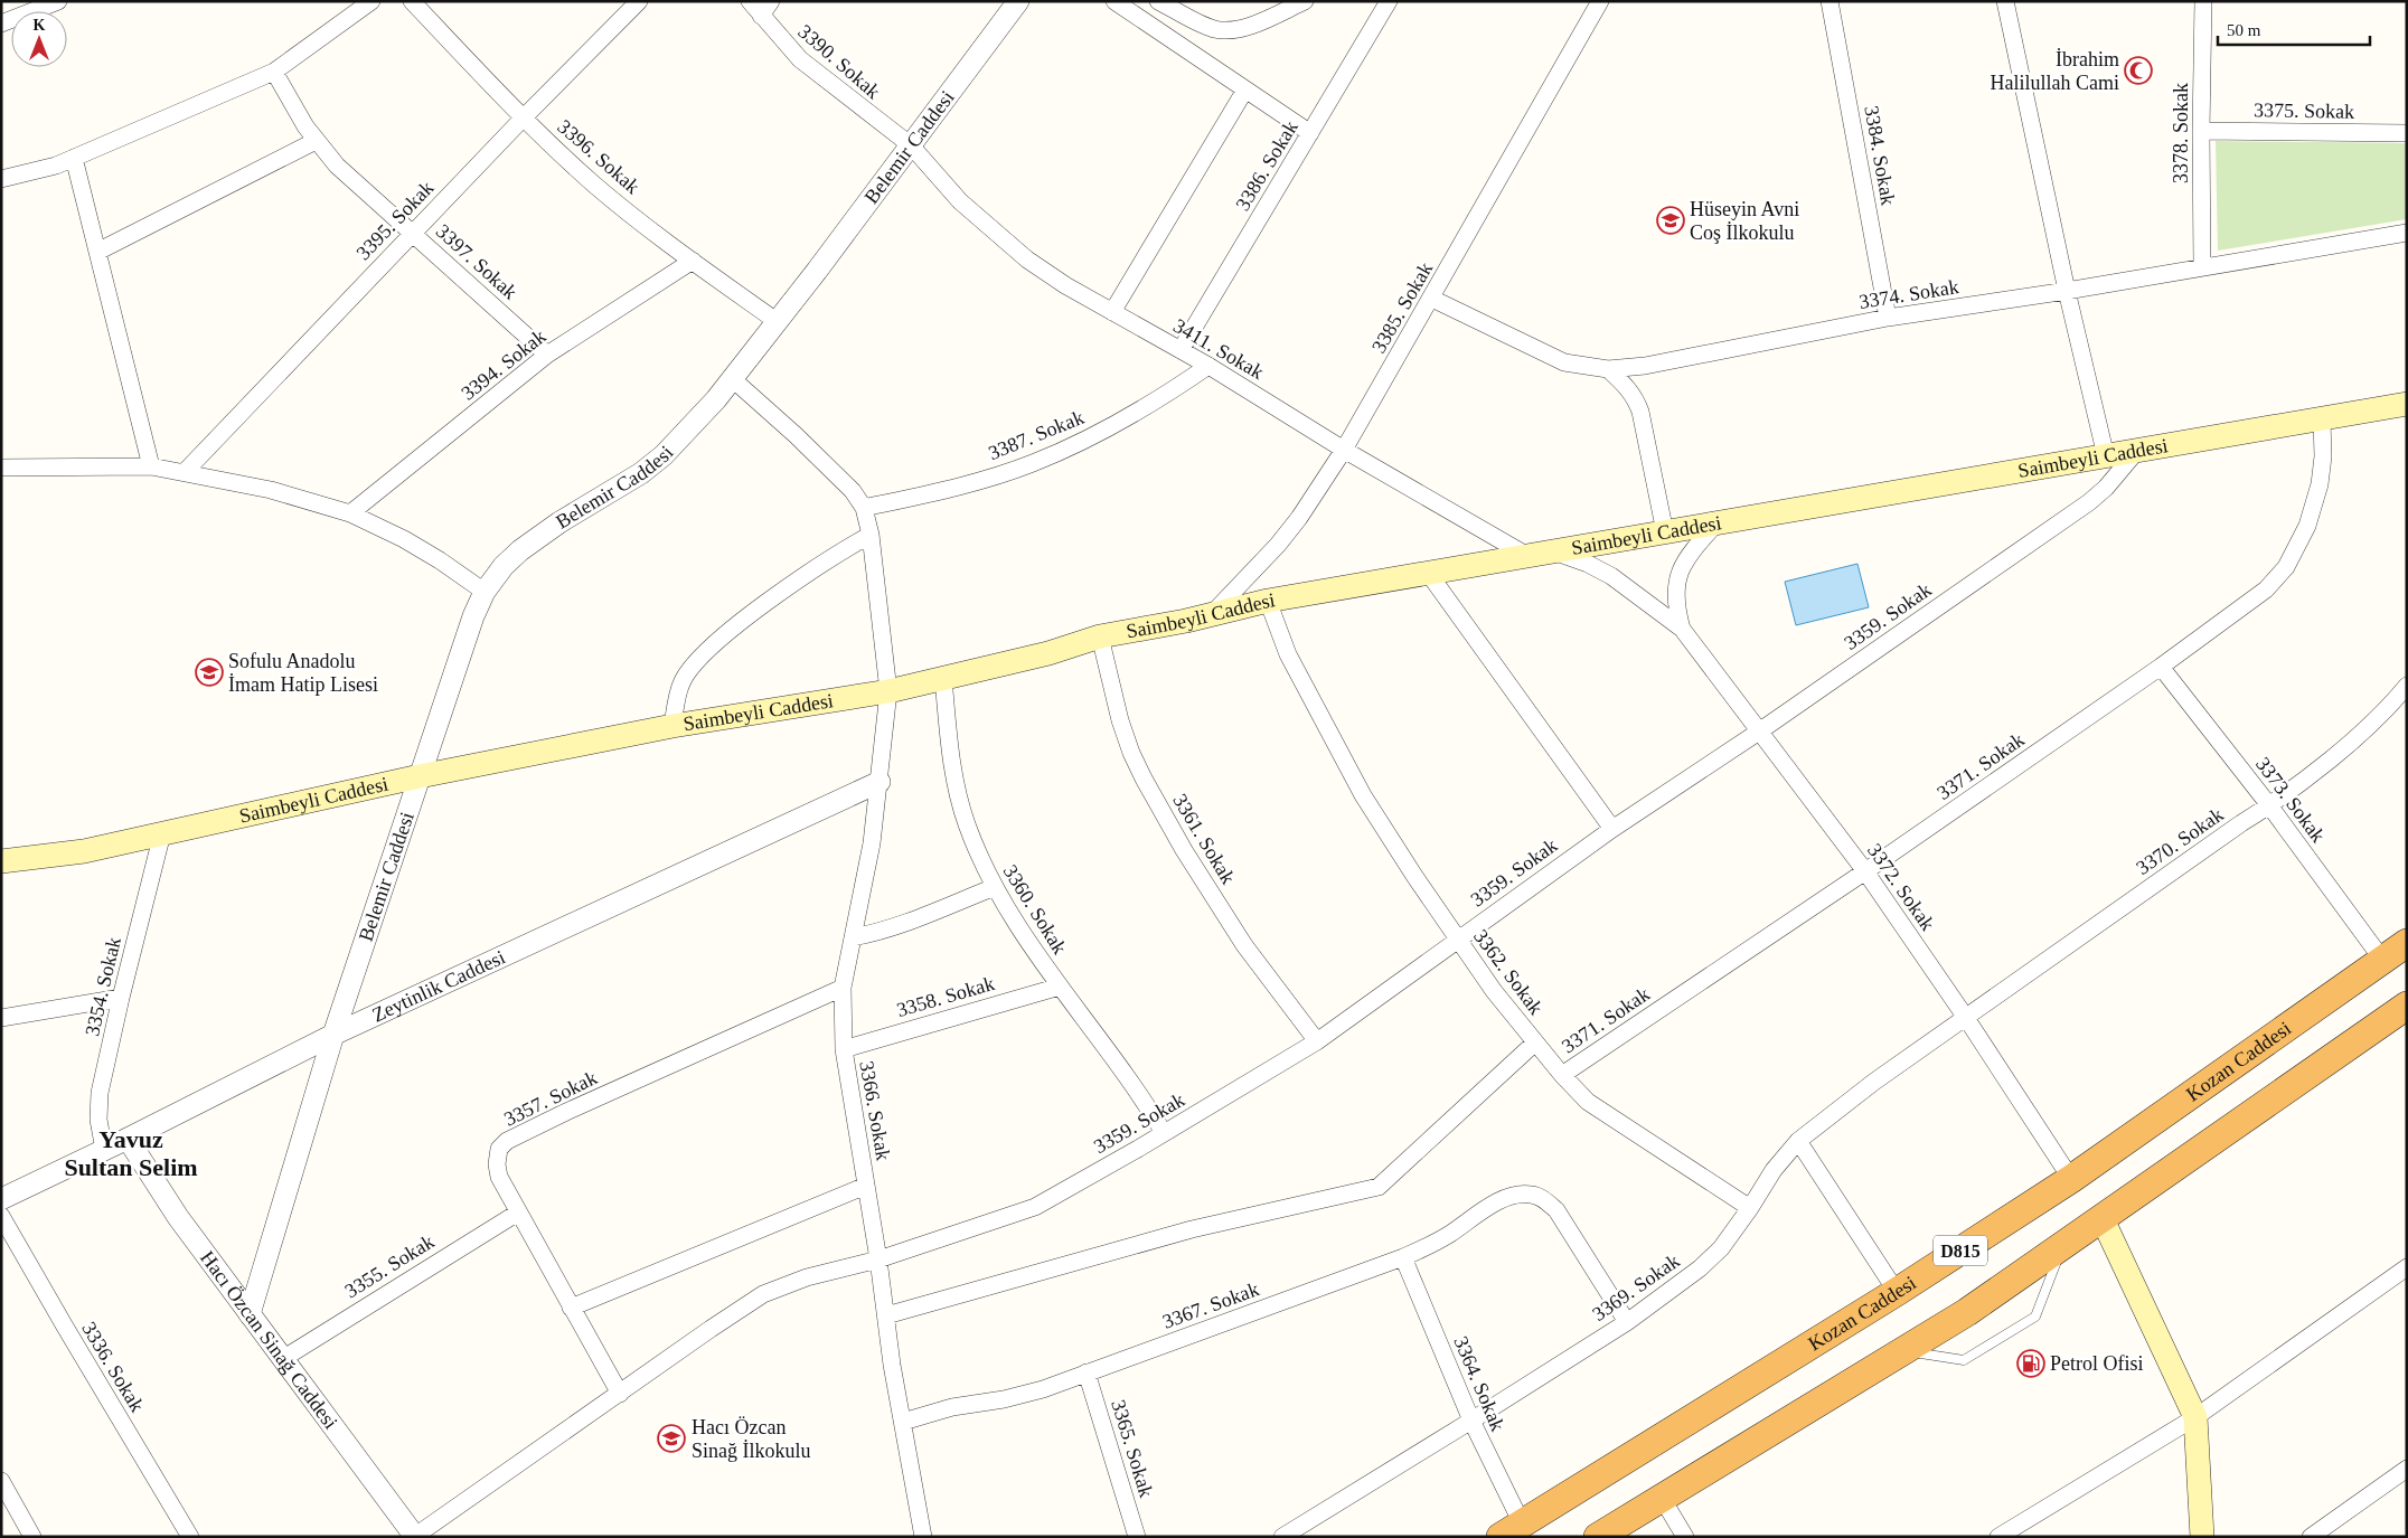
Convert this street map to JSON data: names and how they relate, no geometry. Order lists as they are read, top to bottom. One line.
{"streets":{"highway":["Kozan Caddesi","D815"],"main road":["Saimbeyli Caddesi"],"street":["3390. Sokak","3375. Sokak","3378. Sokak","Belemir Caddesi","3384. Sokak","3396. Sokak","3386. Sokak","3395. Sokak","3397. Sokak","3374. Sokak","3385. Sokak","3411. Sokak","3394. Sokak","3387. Sokak","3359. Sokak","3371. Sokak","3373. Sokak","3361. Sokak","3370. Sokak","3372. Sokak","3360. Sokak","3362. Sokak","3354. Sokak","Zeytinlik Caddesi","3358. Sokak","3357. Sokak","3366. Sokak","3355. Sokak","3369. Sokak","3367. Sokak","Hacı Özcan Sinağ Caddesi","3336. Sokak","3364. Sokak","3365. Sokak"]},"crossings":[["3390. Sokak","Belemir Caddesi"],["3390. Sokak","3411. Sokak"],["3375. Sokak","3378. Sokak"],["3378. Sokak","3374. Sokak"],["Belemir Caddesi","3396. Sokak"],["Belemir Caddesi","3411. Sokak"],["Belemir Caddesi","Saimbeyli Caddesi"],["Belemir Caddesi","Zeytinlik Caddesi"],["Belemir Caddesi","Hacı Özcan Sinağ Caddesi"],["3384. Sokak","3374. Sokak"],["3396. Sokak","3395. Sokak"],["3396. Sokak","3394. Sokak"],["3386. Sokak","3411. Sokak"],["3395. Sokak","3397. Sokak"],["3397. Sokak","3394. Sokak"],["3374. Sokak","3385. Sokak"],["3385. Sokak","3411. Sokak"],["3385. Sokak","Saimbeyli Caddesi"],["3411. Sokak","3387. Sokak"],["3411. Sokak","Saimbeyli Caddesi"],["3387. Sokak","3366. Sokak"],["Saimbeyli Caddesi","3359. Sokak"],["Saimbeyli Caddesi","3371. Sokak"],["Saimbeyli Caddesi","3361. Sokak"],["Saimbeyli Caddesi","3360. Sokak"],["Saimbeyli Caddesi","3362. Sokak"],["Saimbeyli Caddesi","3354. Sokak"],["Saimbeyli Caddesi","3366. Sokak"],["3359. Sokak","3361. Sokak"],["3359. Sokak","3372. Sokak"],["3359. Sokak","3360. Sokak"],["3359. Sokak","3362. Sokak"],["3359. Sokak","3357. Sokak"],["3359. Sokak","3366. Sokak"],["3359. Sokak","Hacı Özcan Sinağ Caddesi"],["3371. Sokak","3373. Sokak"],["3371. Sokak","3372. Sokak"],["3371. Sokak","3362. Sokak"],["3373. Sokak","3370. Sokak"],["3373. Sokak","Kozan Caddesi"],["3370. Sokak","3372. Sokak"],["3370. Sokak","3369. Sokak"],["3372. Sokak","Kozan Caddesi"],["3372. Sokak","3369. Sokak"],["3360. Sokak","3358. Sokak"],["3362. Sokak","3369. Sokak"],["3354. Sokak","Zeytinlik Caddesi"],["Zeytinlik Caddesi","3366. Sokak"],["Zeytinlik Caddesi","Hacı Özcan Sinağ Caddesi"],["3358. Sokak","3366. Sokak"],["Kozan Caddesi","3364. Sokak"],["3357. Sokak","3366. Sokak"],["3357. Sokak","3355. Sokak"],["3366. Sokak","3367. Sokak"],["3355. Sokak","Hacı Özcan Sinağ Caddesi"],["3369. Sokak","3367. Sokak"],["3369. Sokak","3364. Sokak"],["3367. Sokak","3364. Sokak"],["3367. Sokak","3365. Sokak"]],"districts":["Yavuz Sultan Selim"],"places":{"mosque":["İbrahim Halilullah Cami"],"school or university":["Hüseyin Avni Coş İlkokulu","Sofulu Anadolu İmam Hatip Lisesi","Hacı Özcan Sinağ İlkokulu"],"fuel station":["Petrol Ofisi"]},"scale_bar":"50 m","north":"top"}
